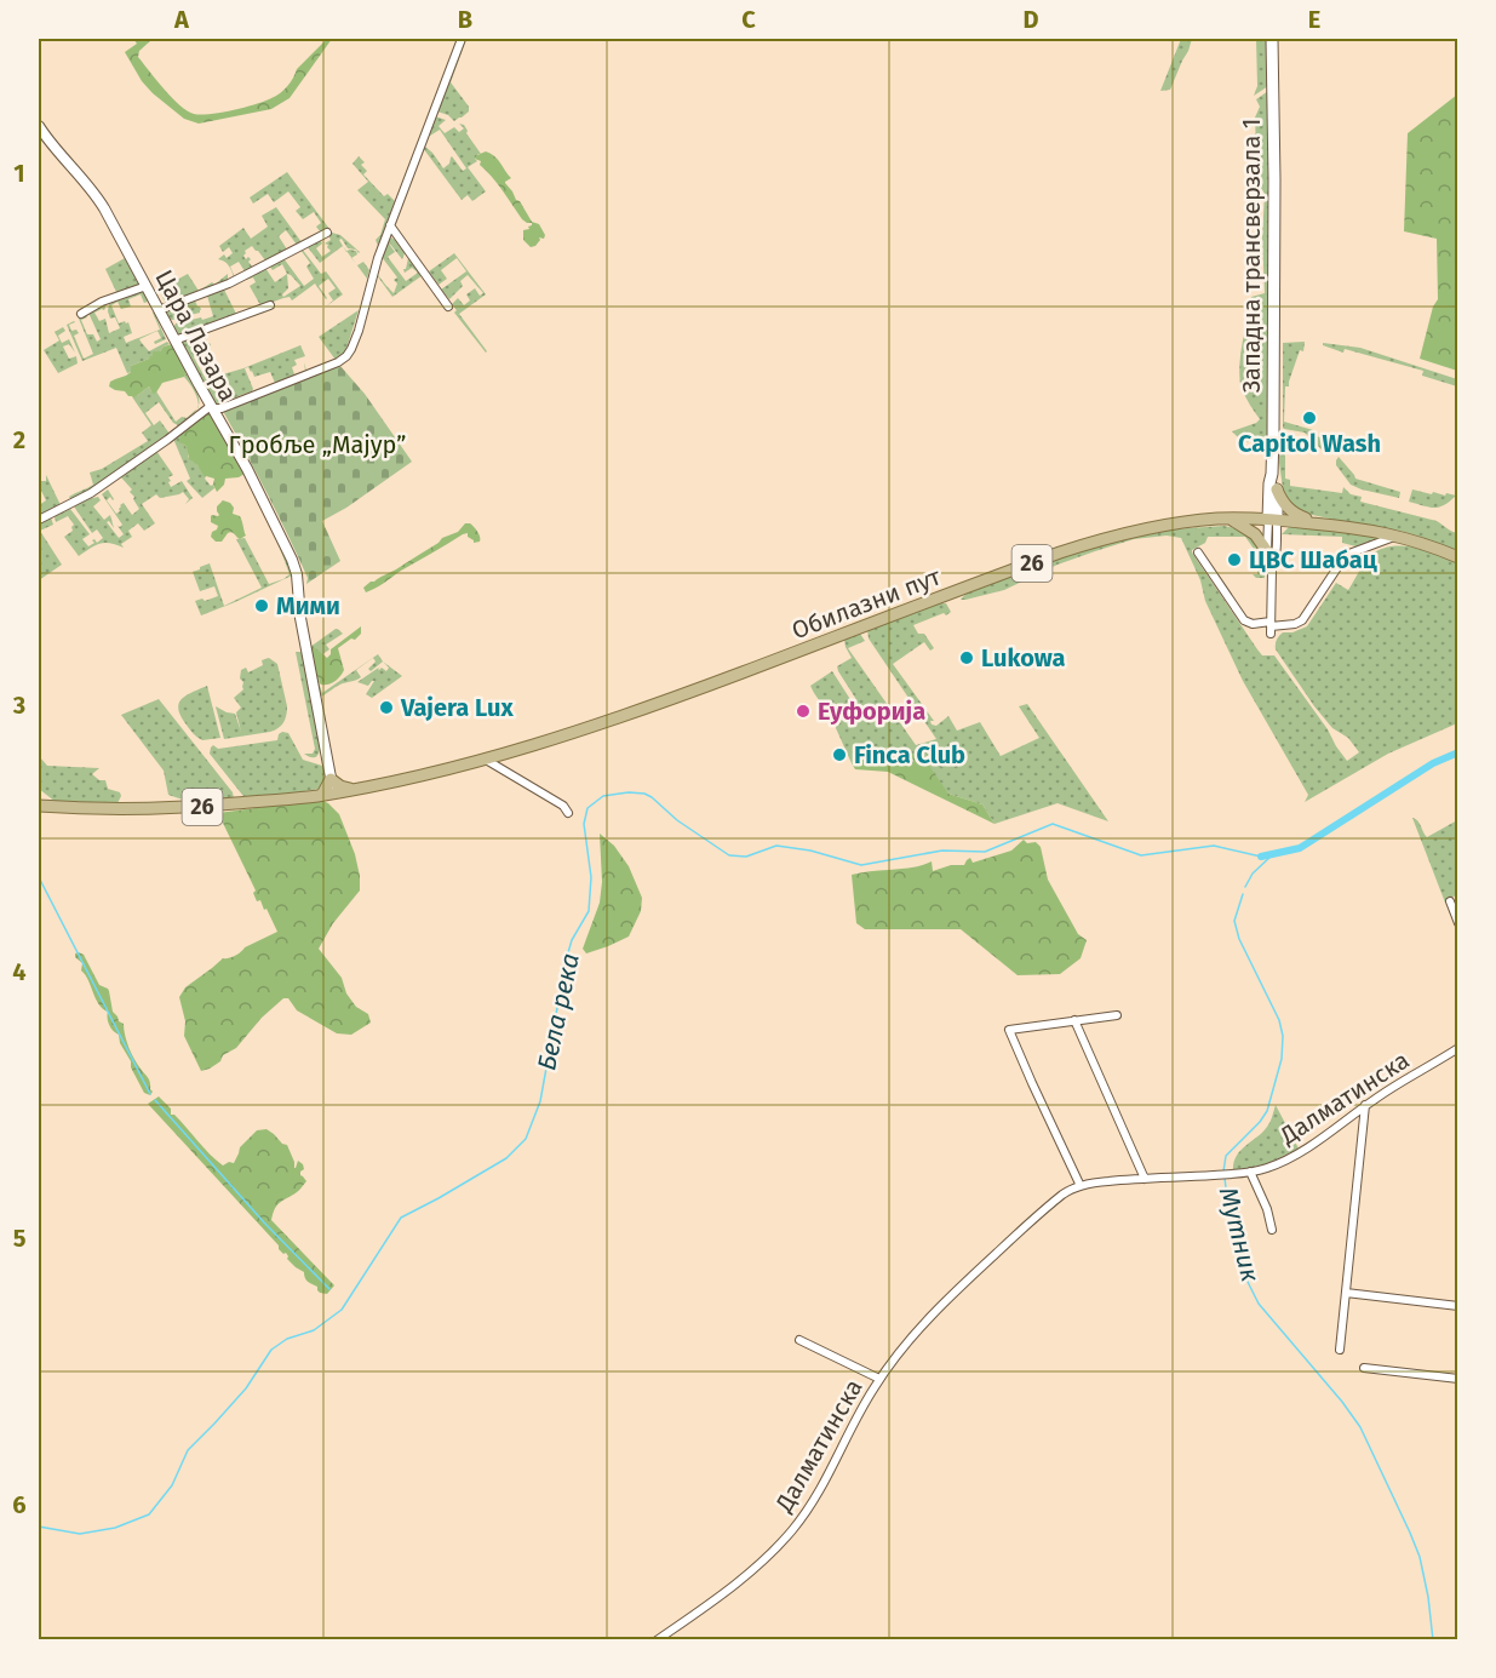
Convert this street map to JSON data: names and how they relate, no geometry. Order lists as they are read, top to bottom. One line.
{"streets":{"main road":["Западна трансверзала 1","26","Обилазни пут"],"street":["Цара Лазара","Далматинска"]},"crossings":[["Западна трансверзала 1","Обилазни пут"]],"water":["Бела река","Мутник"],"parks":["Гробље „Мајур”"],"places":["Capitol Wash","ЦВС Шабац","Мими","Lukowa","Vajera Lux","Еуфорија","Finca Club"],"grid":{"columns":["A","B","C","D","E"],"rows":["1","2","3","4","5","6"]}}
